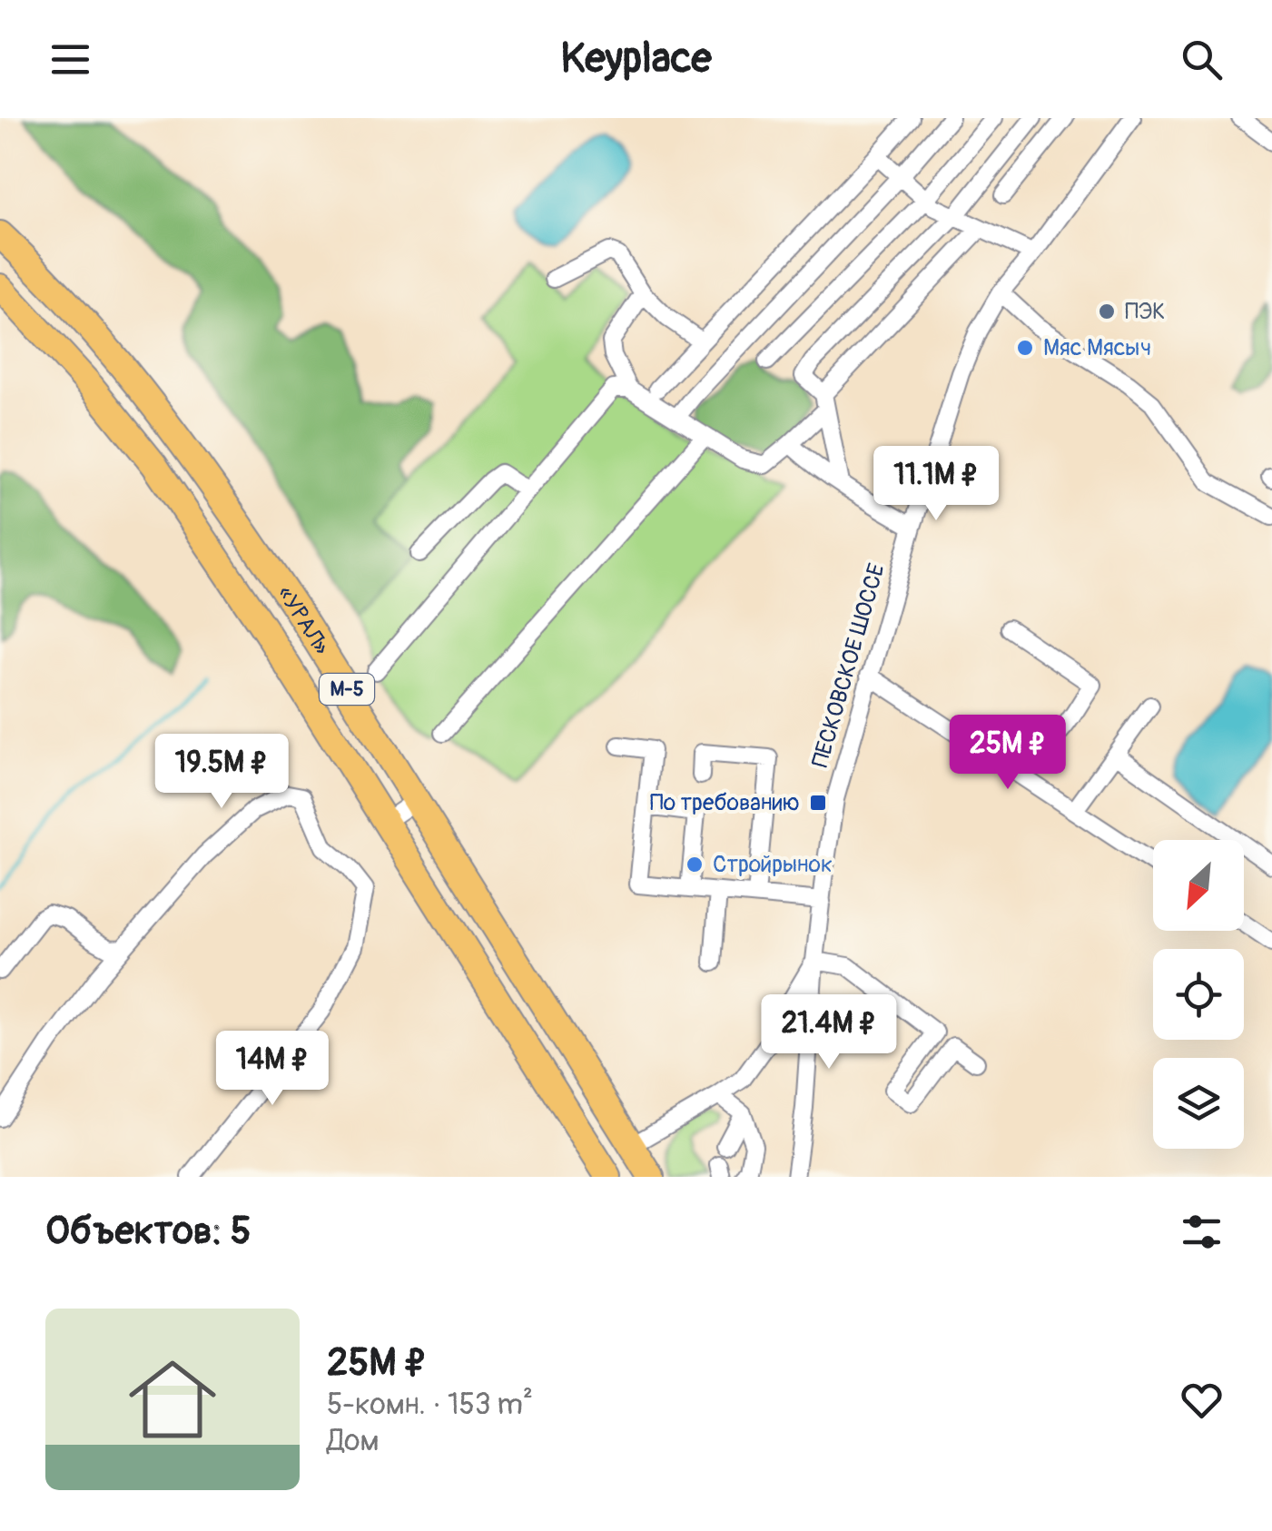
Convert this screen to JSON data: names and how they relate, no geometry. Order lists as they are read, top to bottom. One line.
{"streets":{"highway":["«УРАЛ»","М-5"],"street":["ПЕСКОВСКОЕ ШОССЕ"]},"places":{"other":["ПЭК","Мяс Мясыч","Стройрынок"],"transit":["По требованию"]},"north":"bottom left","page":{"header":"Keyplace","price":["11.1M ₽","25M ₽","19.5M ₽","21.4M ₽","14M ₽"],"heading":"Объектов: 5","list":[{"name":"25M ₽","note":"5-комн. · 153 m² · Дом"}]}}
